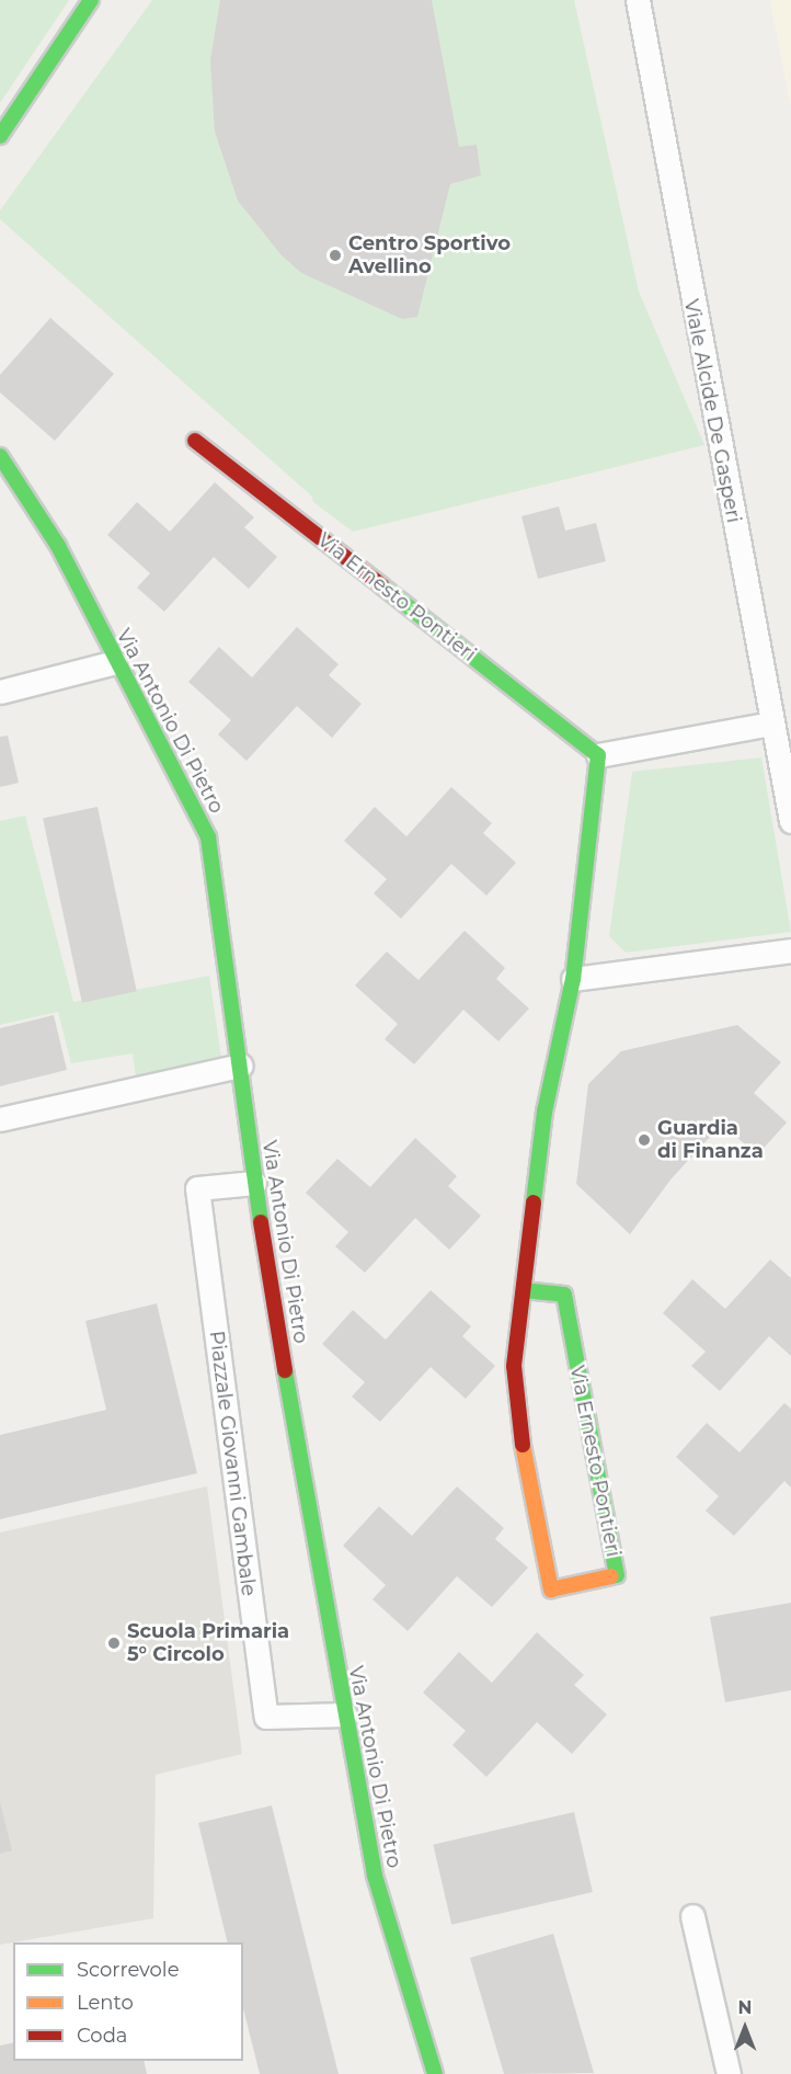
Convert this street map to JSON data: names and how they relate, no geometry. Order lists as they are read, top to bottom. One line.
{"streets":{"street":["Viale Alcide De Gasperi","Via Ernesto Pontieri","Via Antonio Di Pietro","Piazzale Giovanni Gambale"]},"crossings":[["Via Antonio Di Pietro","Piazzale Giovanni Gambale"]],"places":["Centro Sportivo Avellino","Guardia di Finanza","Scuola Primaria 5° Circolo"],"legend":["Scorrevole","Lento","Coda"],"north":"top"}
